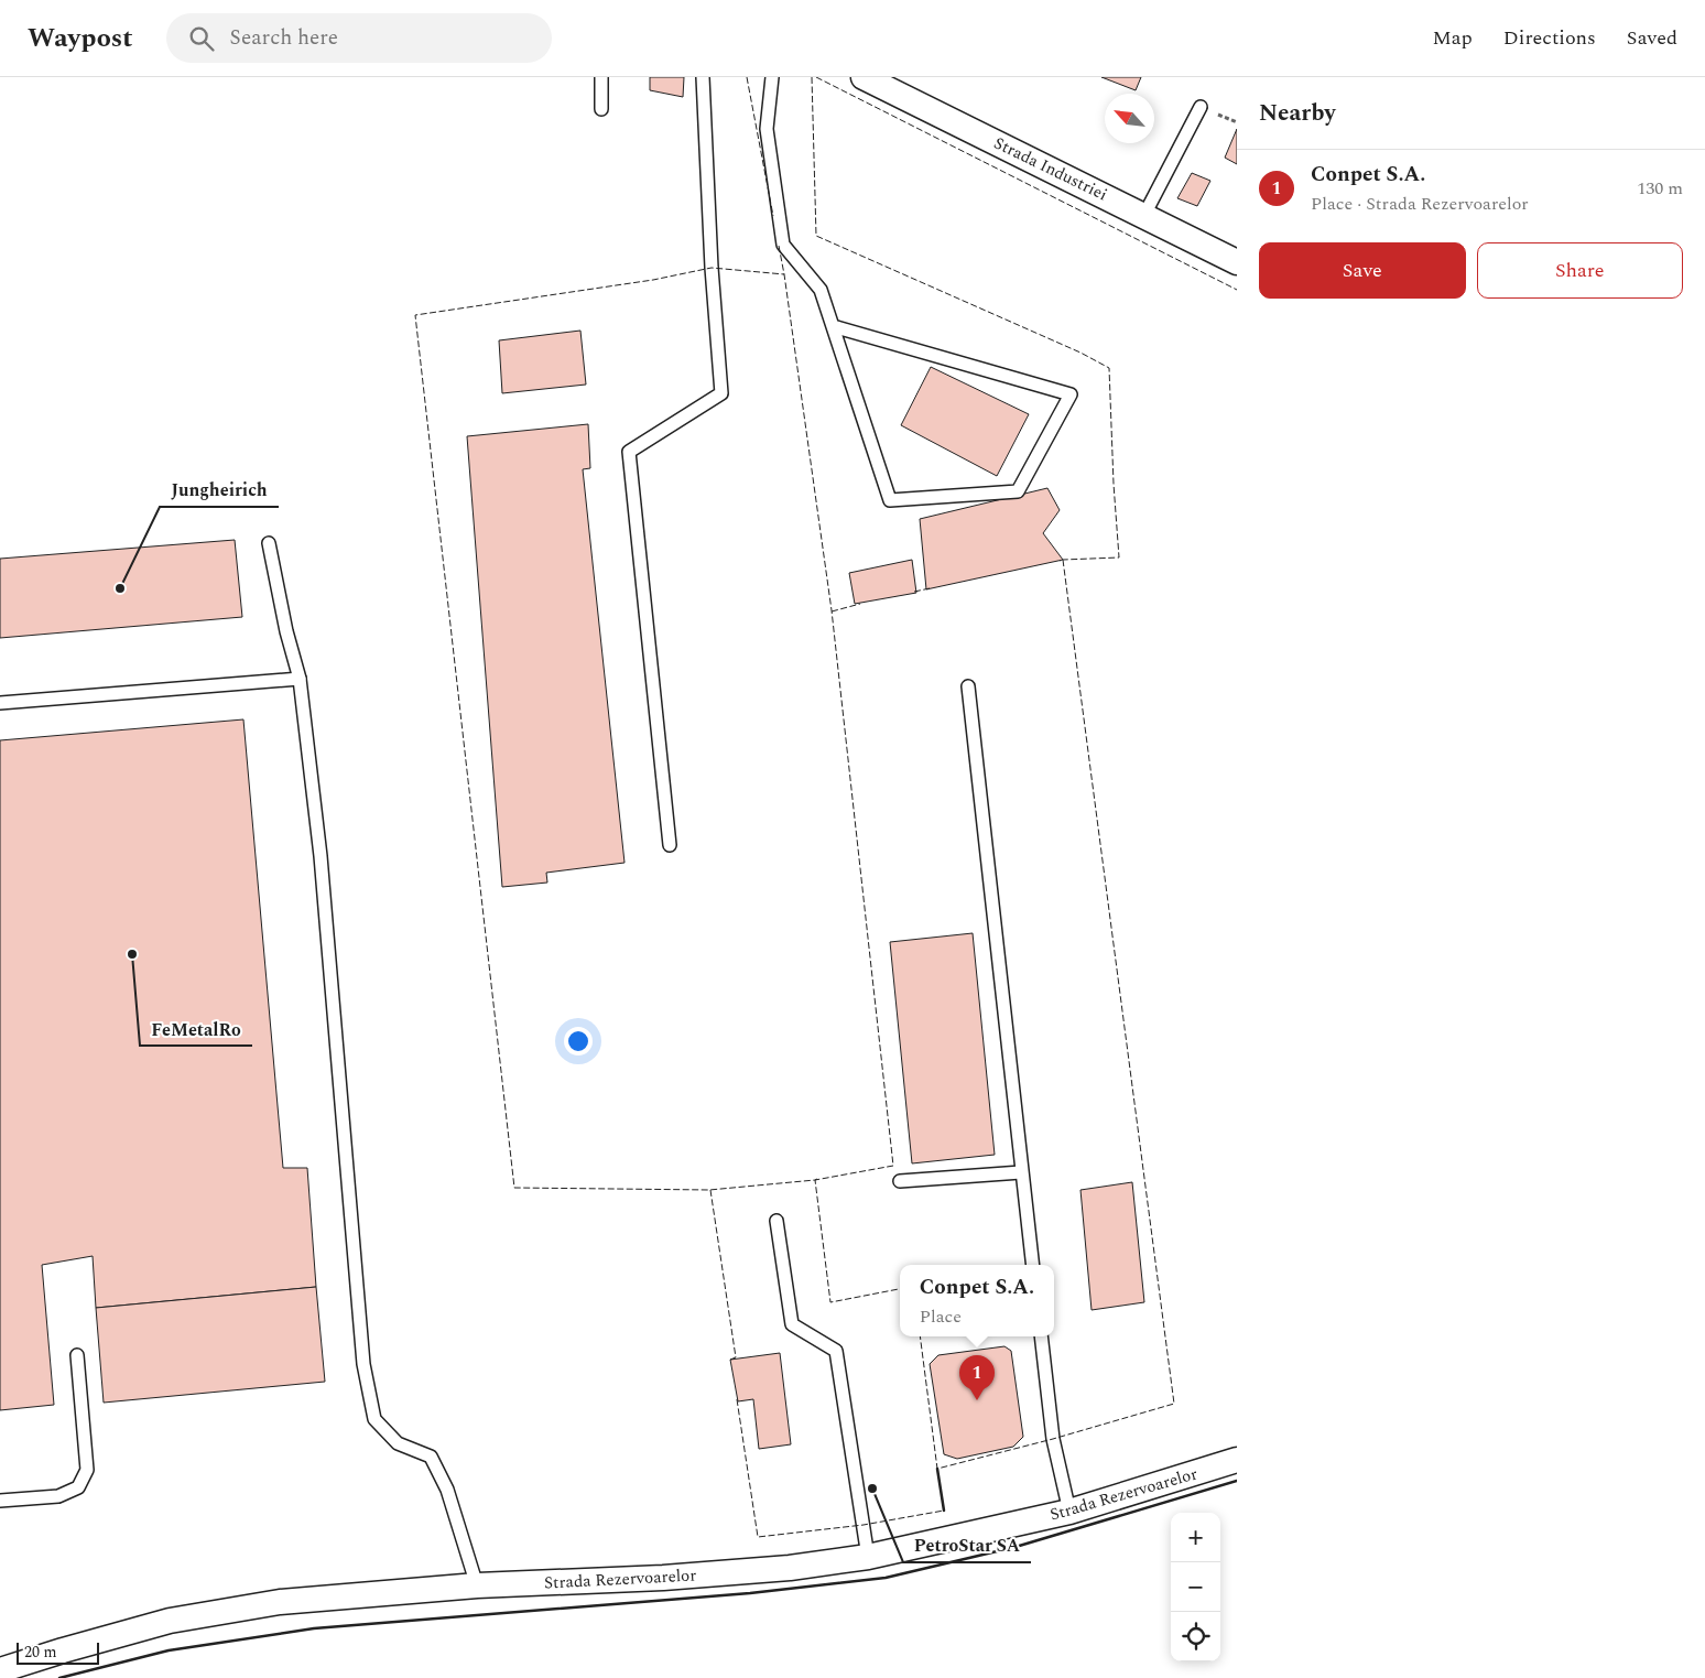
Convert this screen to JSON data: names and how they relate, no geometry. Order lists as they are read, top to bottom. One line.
{"streets":{"street":["Strada Industriei","Strada Rezervoarelor"]},"places":["Jungheirich","FeMetalRo","PetroStar SA"],"scale_bar":"20 m","north":"top left","page":{"header":"Waypost","search":"Search here","nav":["Map","Directions","Saved"],"heading":"Nearby","list":[{"mark":"1","name":"Conpet S.A.","note":"Place · Strada Rezervoarelor","value":"130 m"}],"buttons":["Save","Share"],"popup":["Conpet S.A.","Place"],"pins":"1","map_buttons":["+","−"],"scale":"20 m"}}
